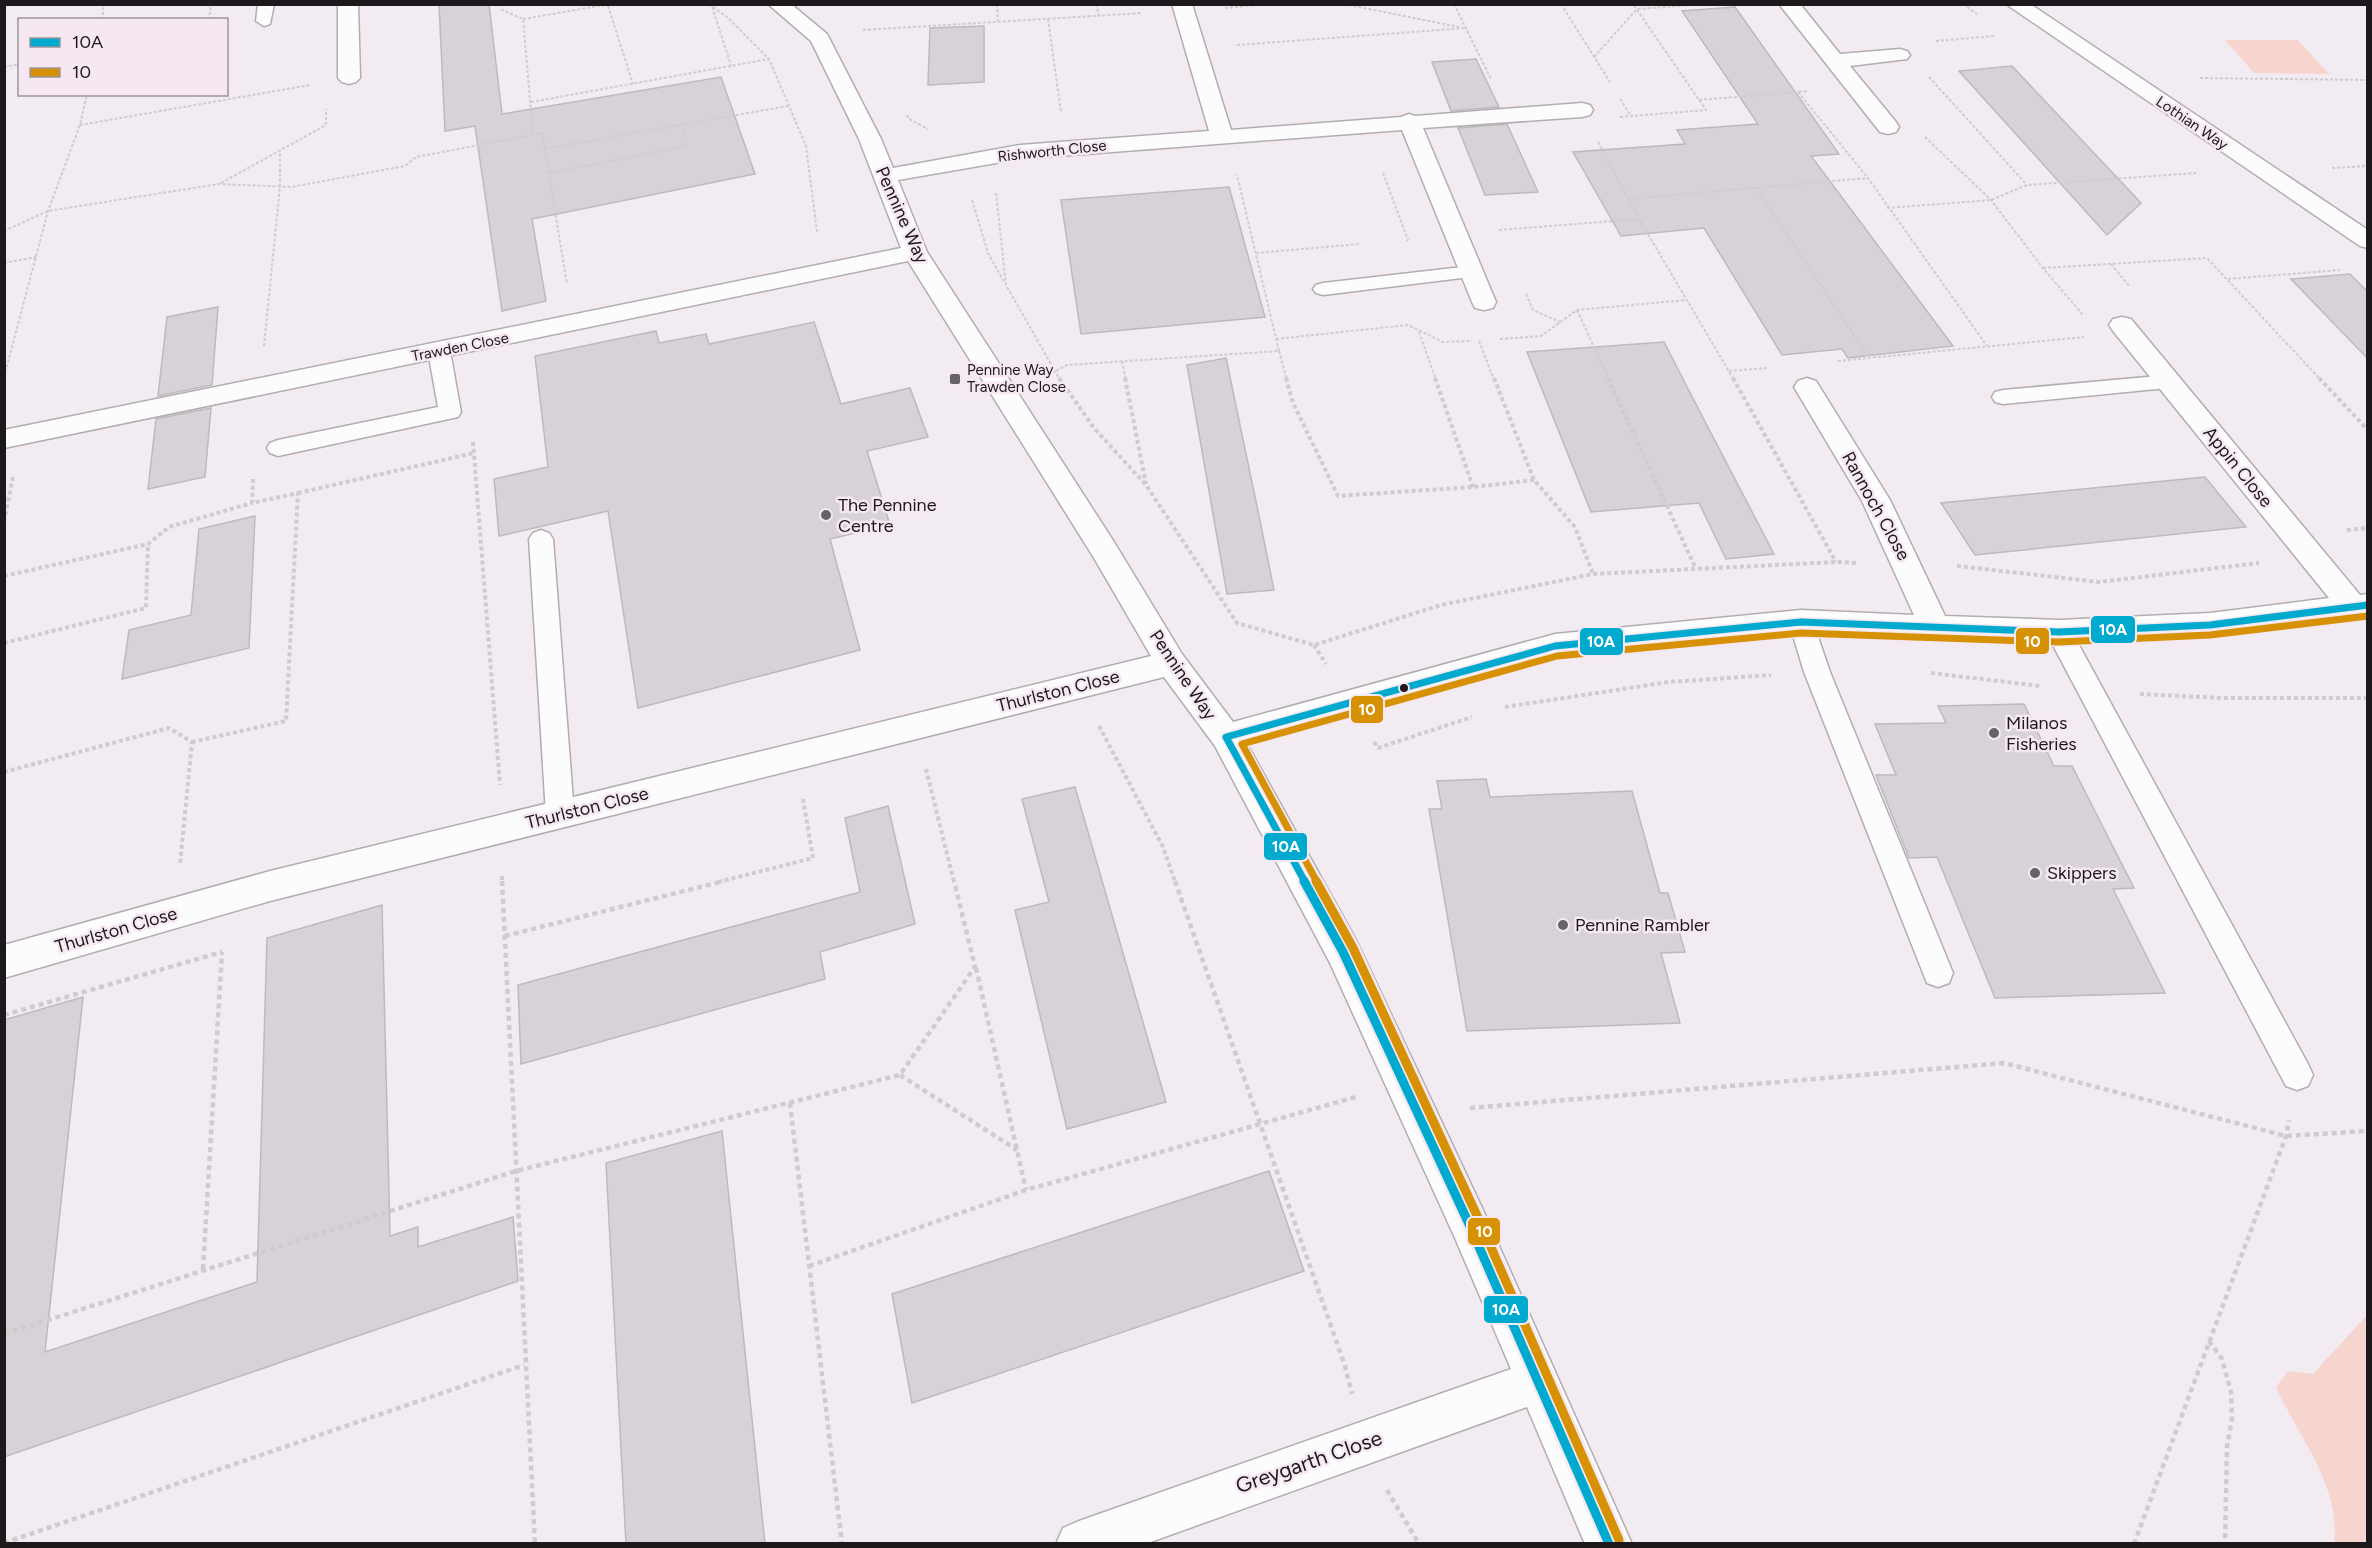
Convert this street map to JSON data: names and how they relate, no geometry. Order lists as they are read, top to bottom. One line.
{"streets":{"street":["Lothian Way","Rishworth Close","Pennine Way","Trawden Close","Appin Close","Rannoch Close","Thurlston Close","Greygarth Close"]},"crossings":[["Rishworth Close","Pennine Way"],["Pennine Way","Trawden Close"],["Pennine Way","Thurlston Close"],["Pennine Way","Greygarth Close"]],"places":{"transit":["Pennine Way Trawden Close"],"other":["The Pennine Centre","Milanos Fisheries","Skippers","Pennine Rambler"]},"lines":["transit line 10A","transit line 10"],"legend":["10A","10"]}
